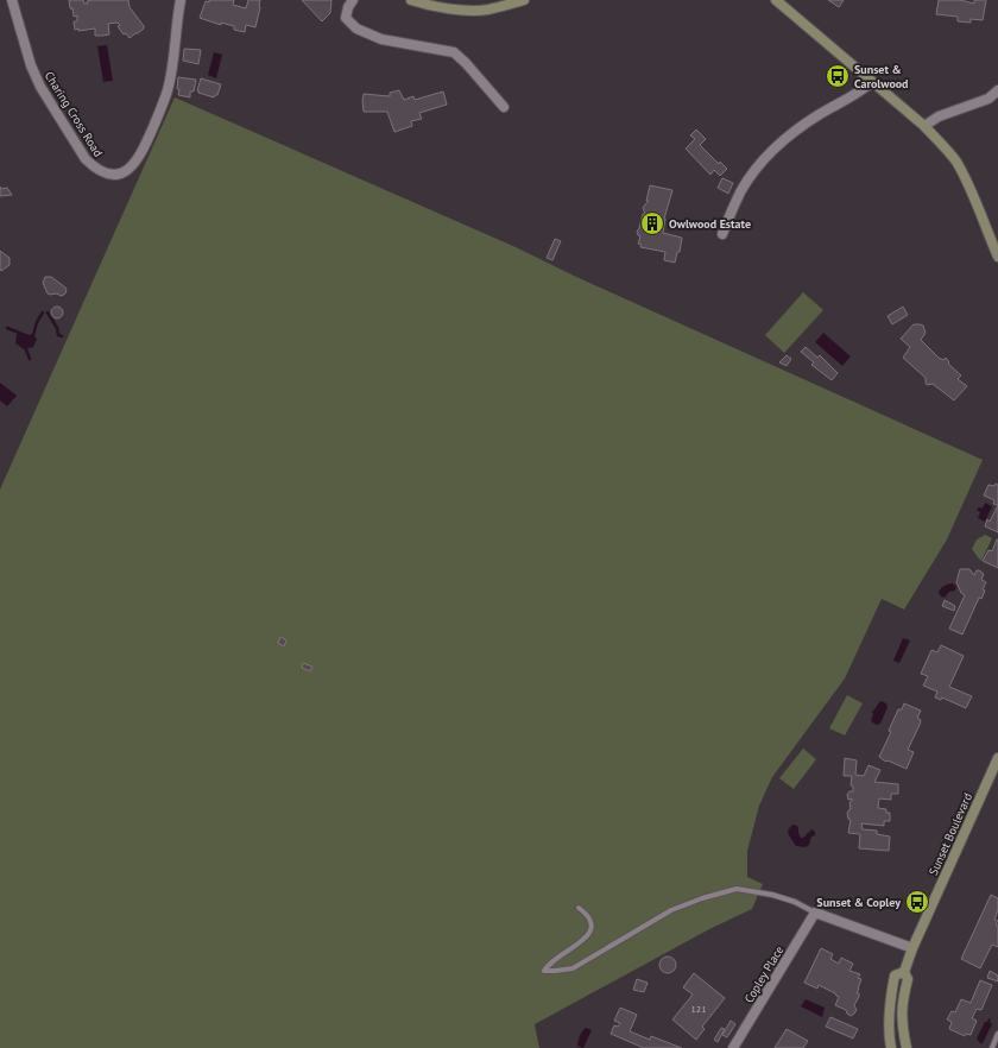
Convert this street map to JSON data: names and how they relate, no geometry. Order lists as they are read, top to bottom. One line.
{"streets":{"main road":["Sunset Boulevard"],"street":["Charing Cross Road","Copley Place"]},"places":{"bus stop":["Sunset & Carolwood","Sunset & Copley"],"building":["Owlwood Estate"]},"house_numbers":["121"]}
